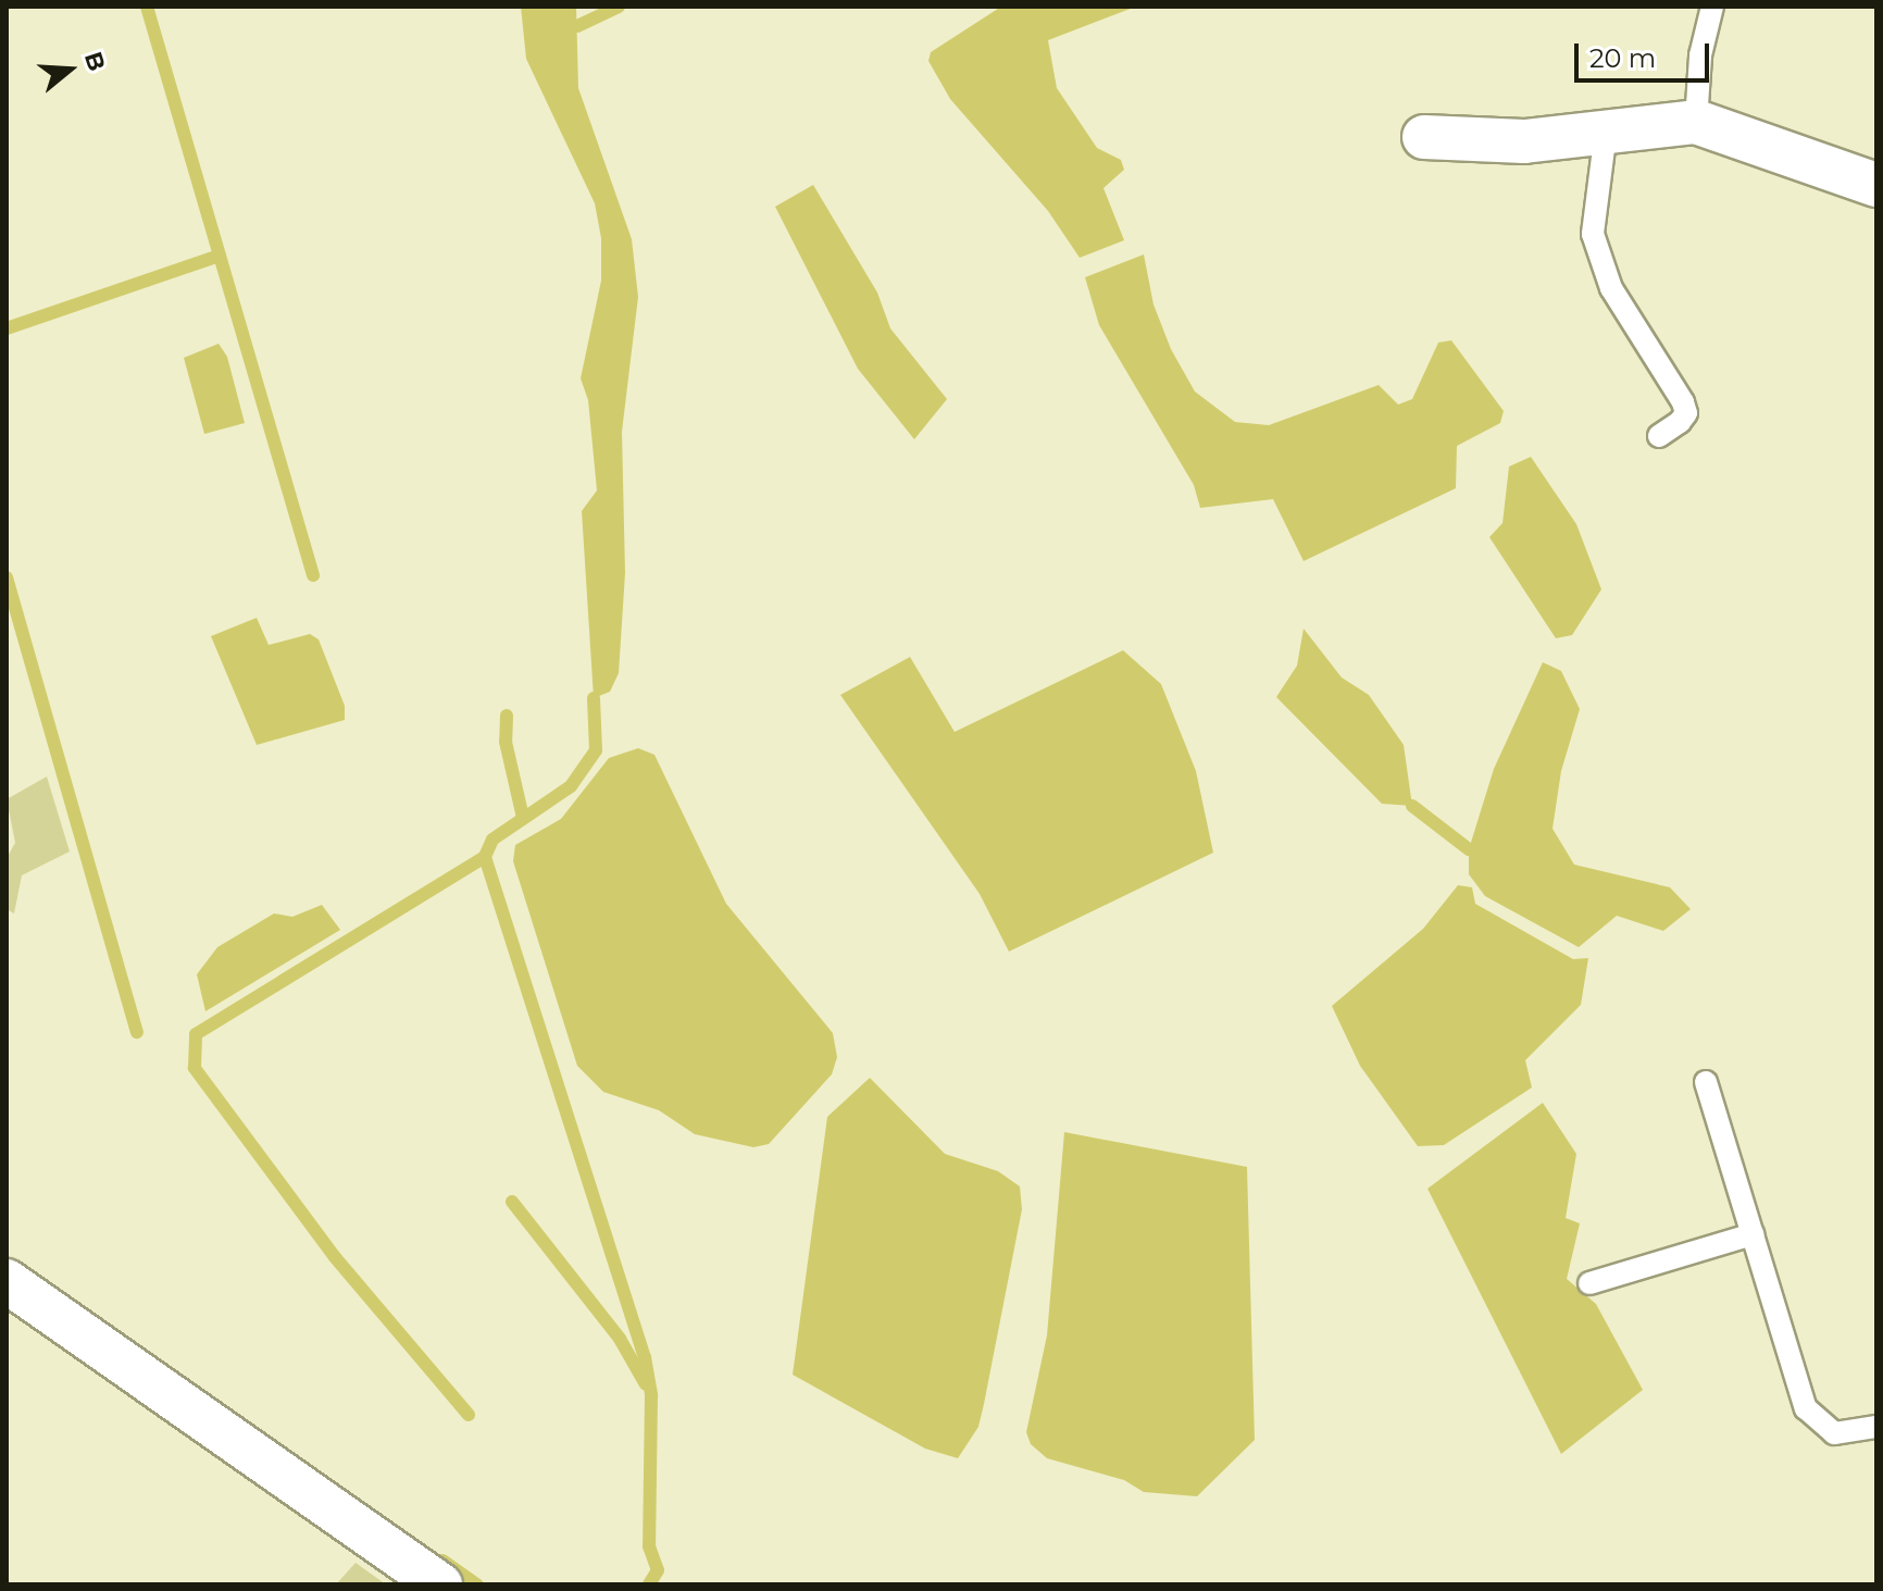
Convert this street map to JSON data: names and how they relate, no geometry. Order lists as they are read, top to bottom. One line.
{"scale_bar":"20 m","north":"right"}
